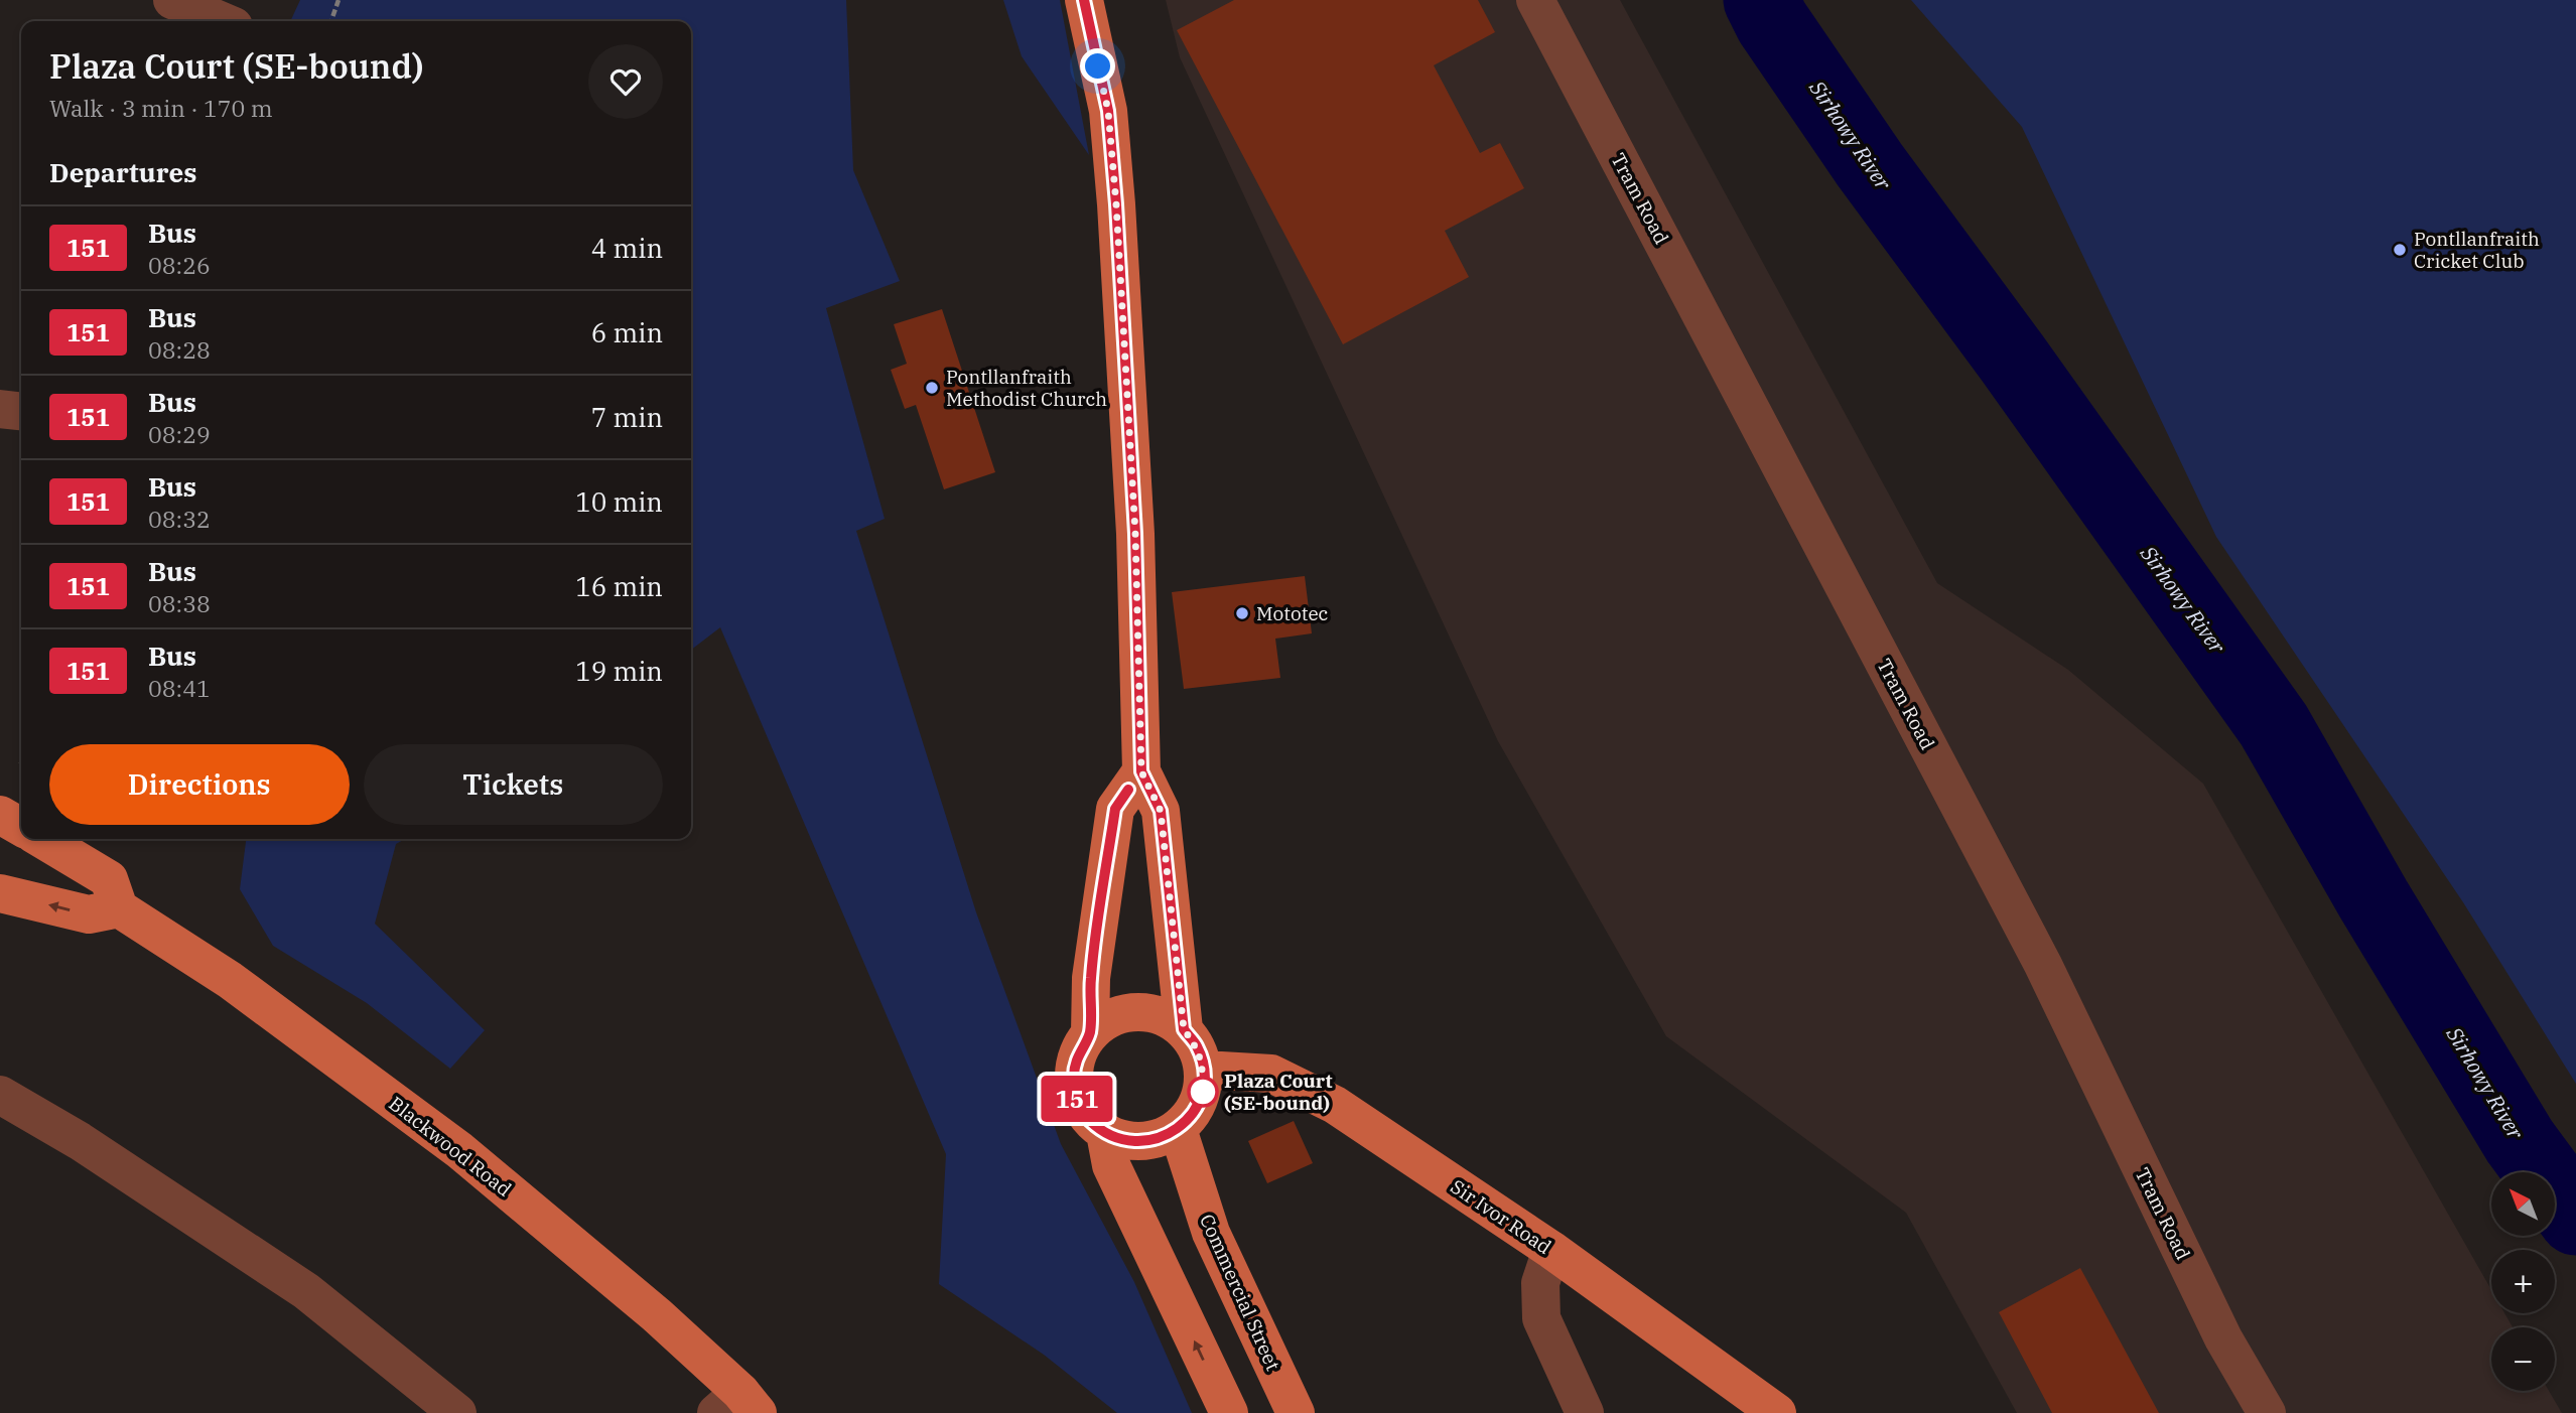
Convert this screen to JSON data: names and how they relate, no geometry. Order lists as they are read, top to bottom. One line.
{"streets":{"main road":["Blackwood Road","Sir Ivor Road","Commercial Street"],"street":["Tram Road"]},"crossings":[["Sir Ivor Road","Commercial Street"]],"water":["Sirhowy River"],"places":["Pontllanfraith Cricket Club","Pontllanfraith Methodist Church","Mototec","Plaza Court (SE-bound)"],"lines":["bus line 151"],"north":"top left","page":{"on_map":"151","heading":[["Plaza Court (SE-bound)","Walk · 3 min · 170 m"],"Departures"],"list":[{"mark":"151","name":"Bus","note":"08:26","value":"4 min"},{"mark":"151","name":"Bus","note":"08:28","value":"6 min"},{"mark":"151","name":"Bus","note":"08:29","value":"7 min"},{"mark":"151","name":"Bus","note":"08:32","value":"10 min"},{"mark":"151","name":"Bus","note":"08:38","value":"16 min"},{"mark":"151","name":"Bus","note":"08:41","value":"19 min"}],"buttons":["Directions","Tickets"],"map_buttons":["+","−"]}}
